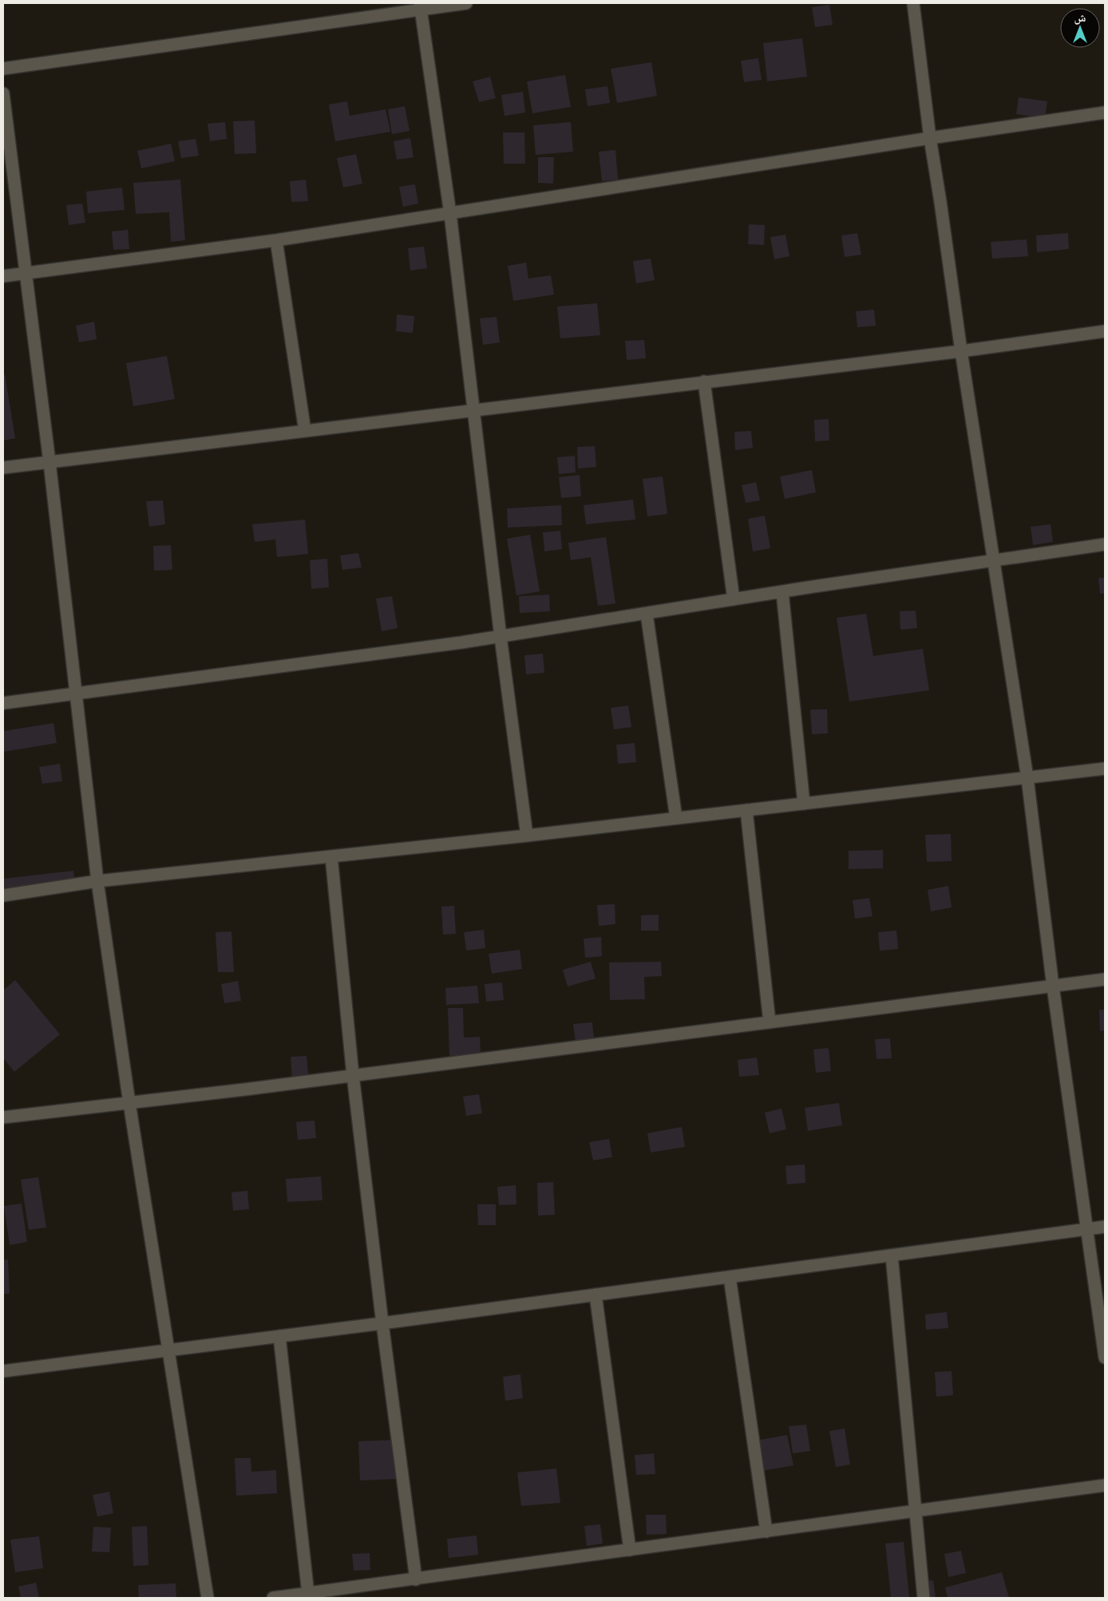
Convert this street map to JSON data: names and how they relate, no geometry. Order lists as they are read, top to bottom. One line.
{"north":"top"}
